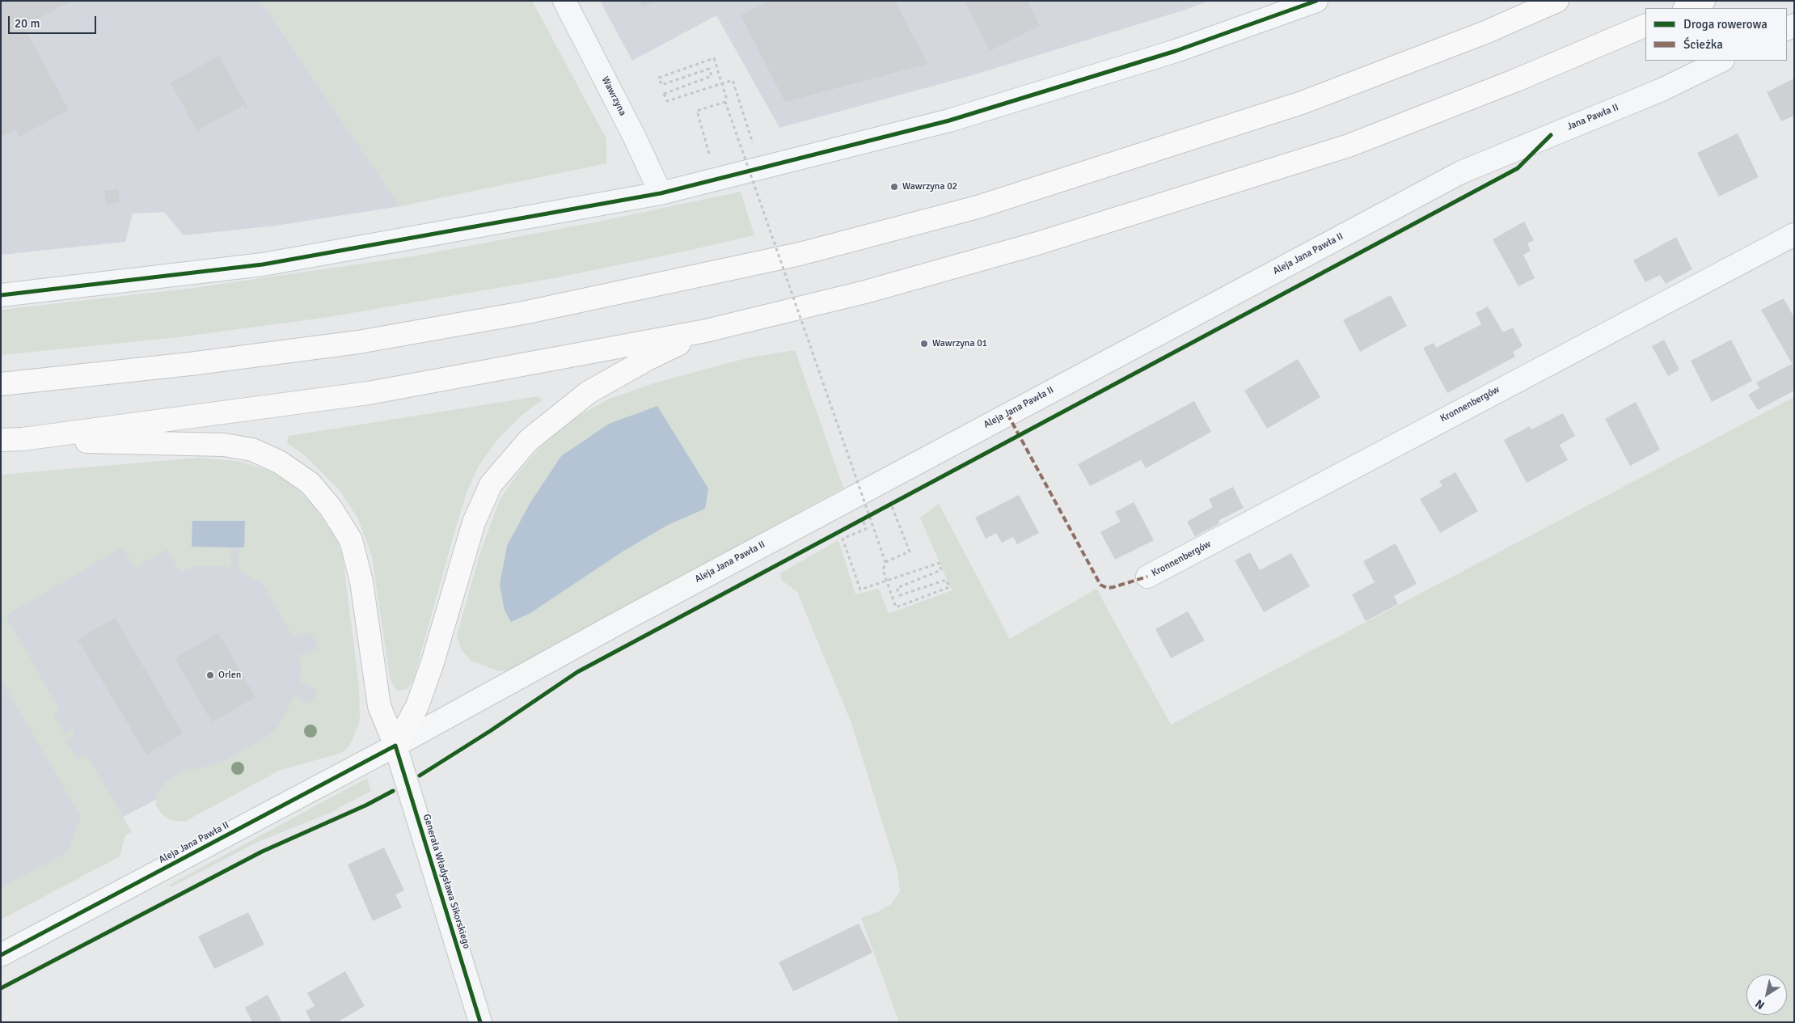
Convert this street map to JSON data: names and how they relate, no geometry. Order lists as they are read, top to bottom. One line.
{"streets":{"street":["Wawrzyna","Jana Pawła II","Aleja Jana Pawła II","Kronnenbergów","Generała Władysława Sikorskiego"]},"crossings":[["Jana Pawła II","Aleja Jana Pawła II"],["Aleja Jana Pawła II","Generała Władysława Sikorskiego"]],"places":["Wawrzyna 02","Wawrzyna 01","Orlen"],"legend":["Droga rowerowa","Ścieżka"],"scale_bar":"20 m","north":"bottom left"}
